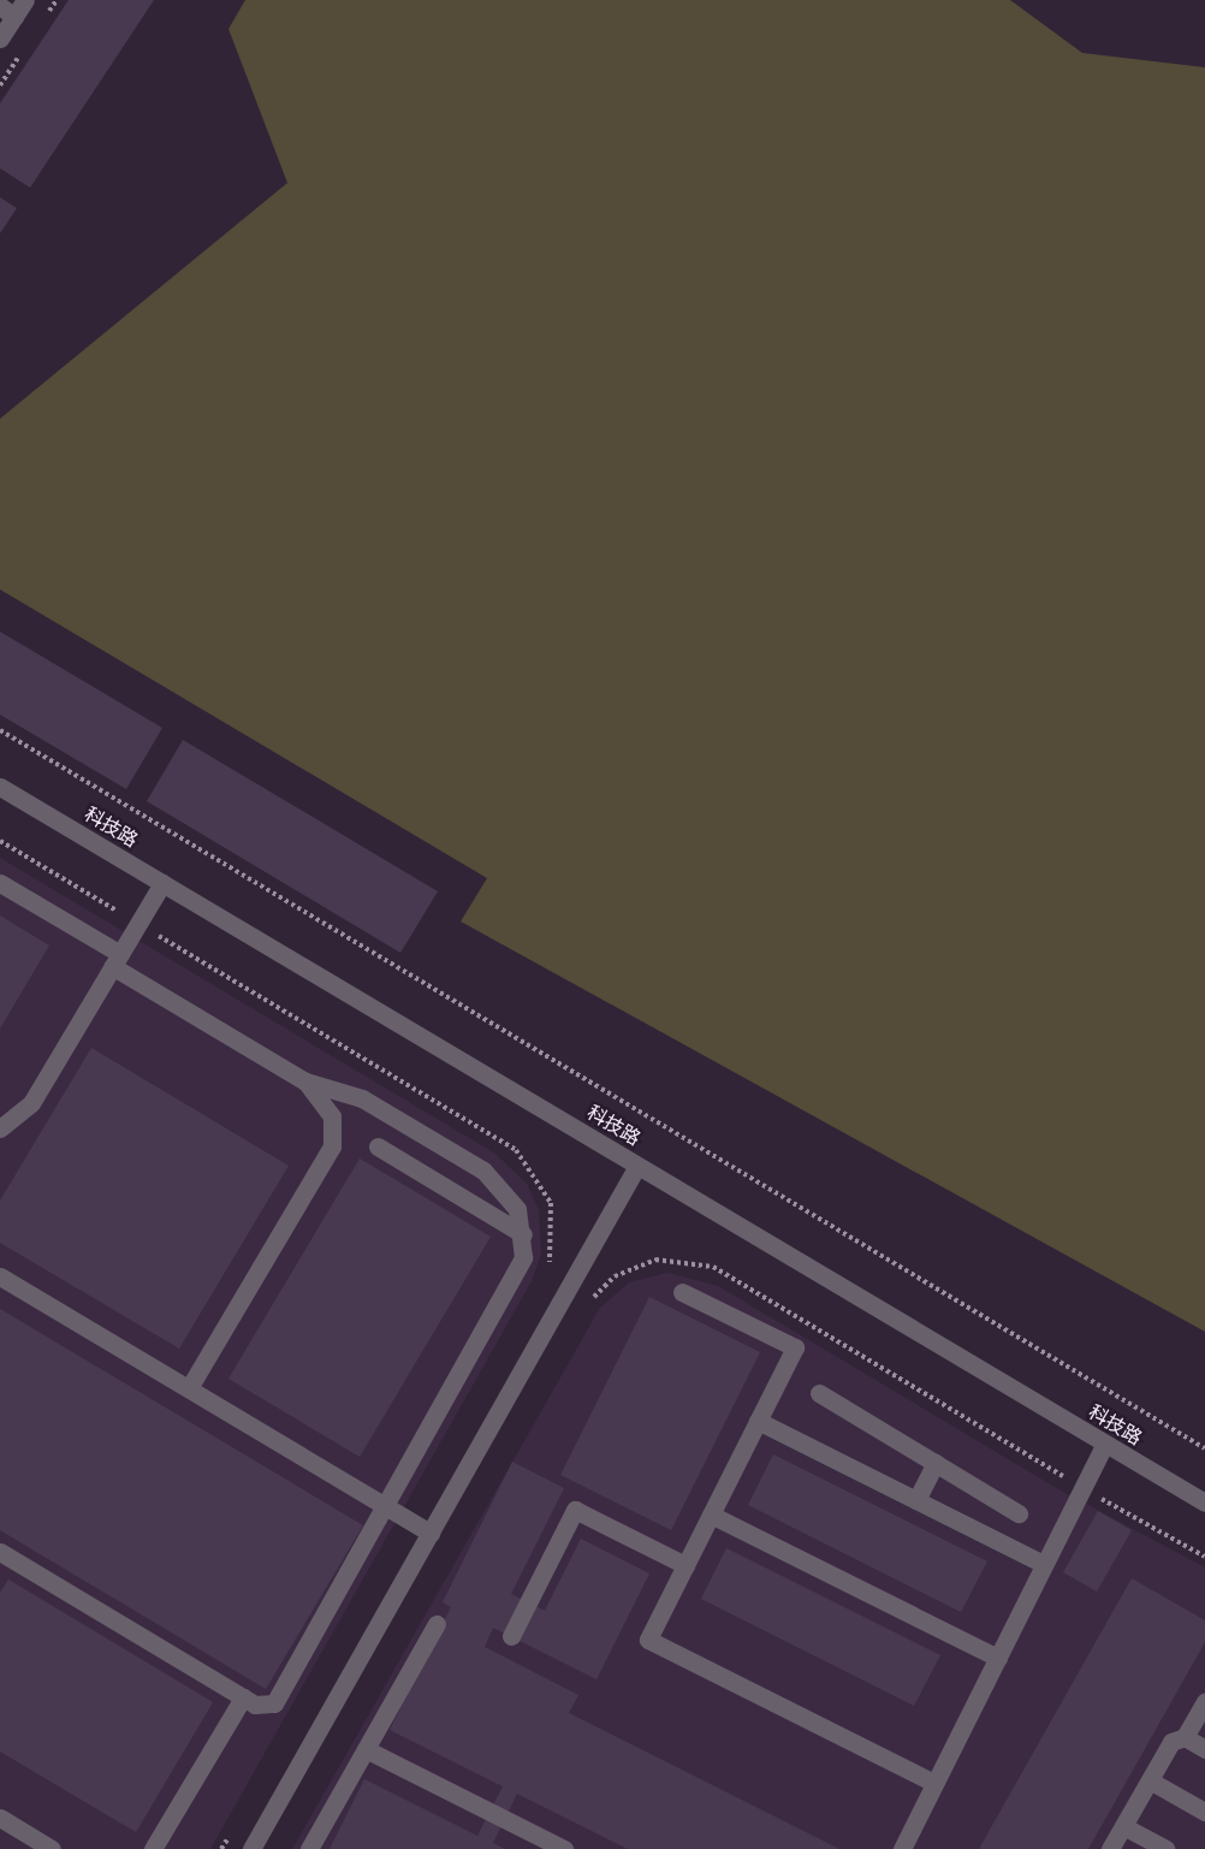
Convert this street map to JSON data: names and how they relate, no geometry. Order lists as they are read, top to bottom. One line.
{"streets":{"street":["科技路"]}}
